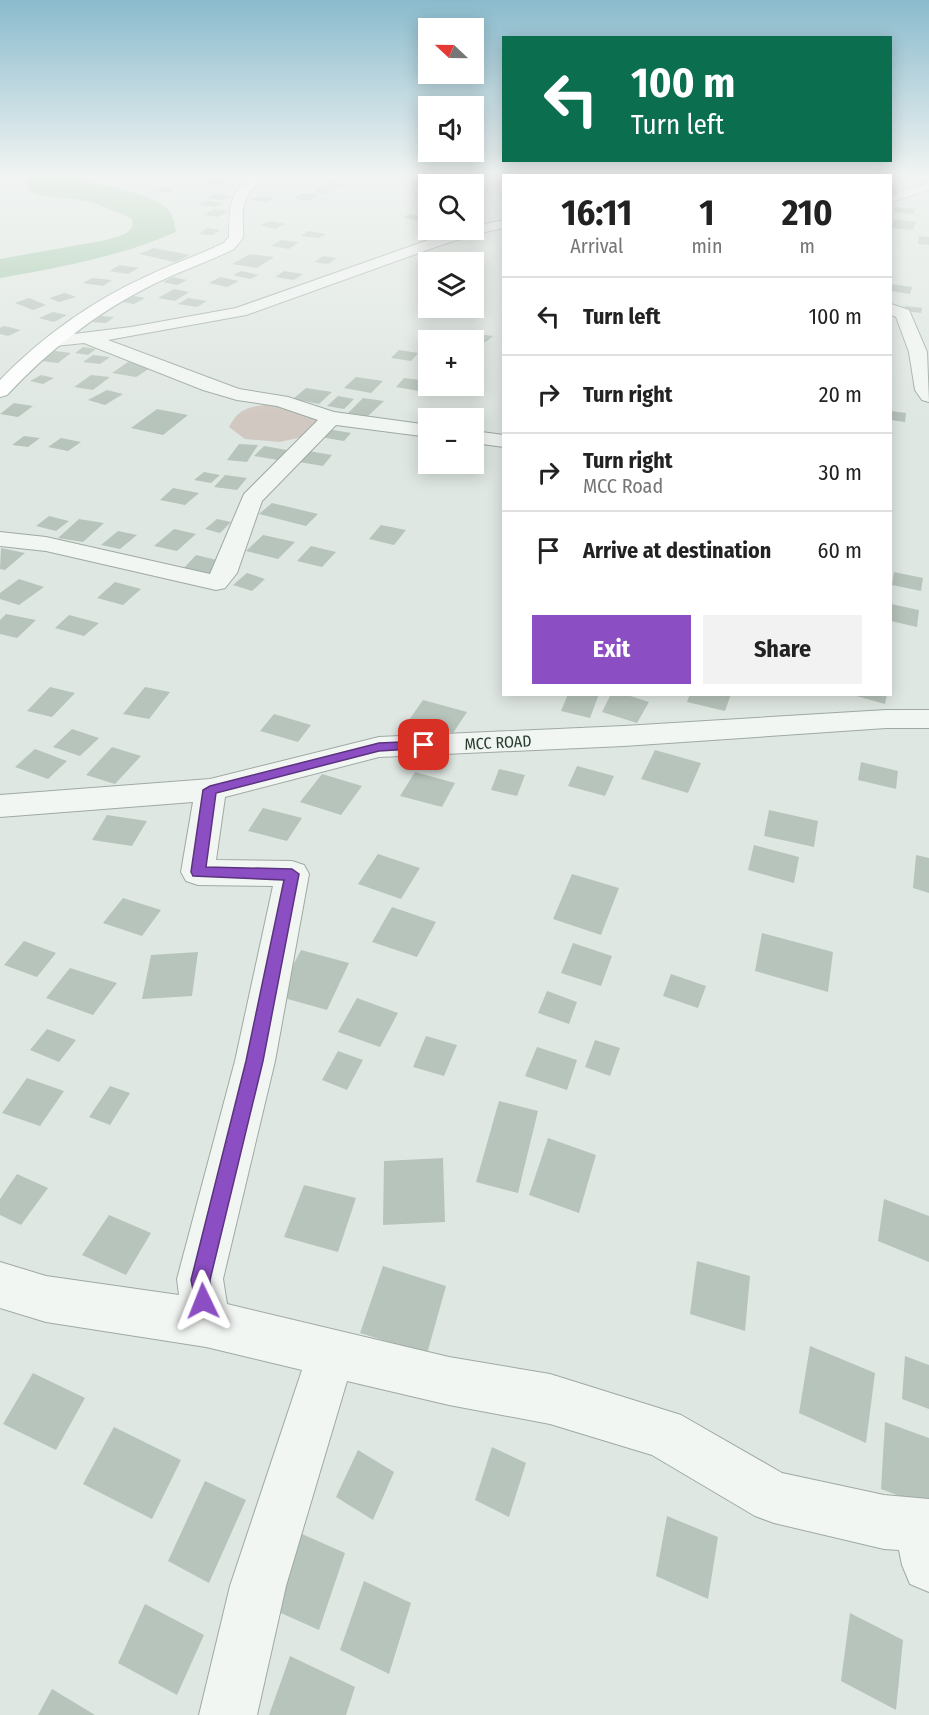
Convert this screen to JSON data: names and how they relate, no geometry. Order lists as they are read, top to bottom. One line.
{"streets":{"street":["MCC ROAD"]},"north":"left","page":{"map_buttons":["+","−"],"turn":["100 m","Turn left"],"eta":["16:11","Arrival","1","min","210","m"],"list":[{"name":"Turn left","value":"100 m"},{"name":"Turn right","value":"20 m"},{"name":"Turn right","note":"MCC Road","value":"30 m"},{"name":"Arrive at destination","value":"60 m"}],"buttons":["Exit","Share"]}}
